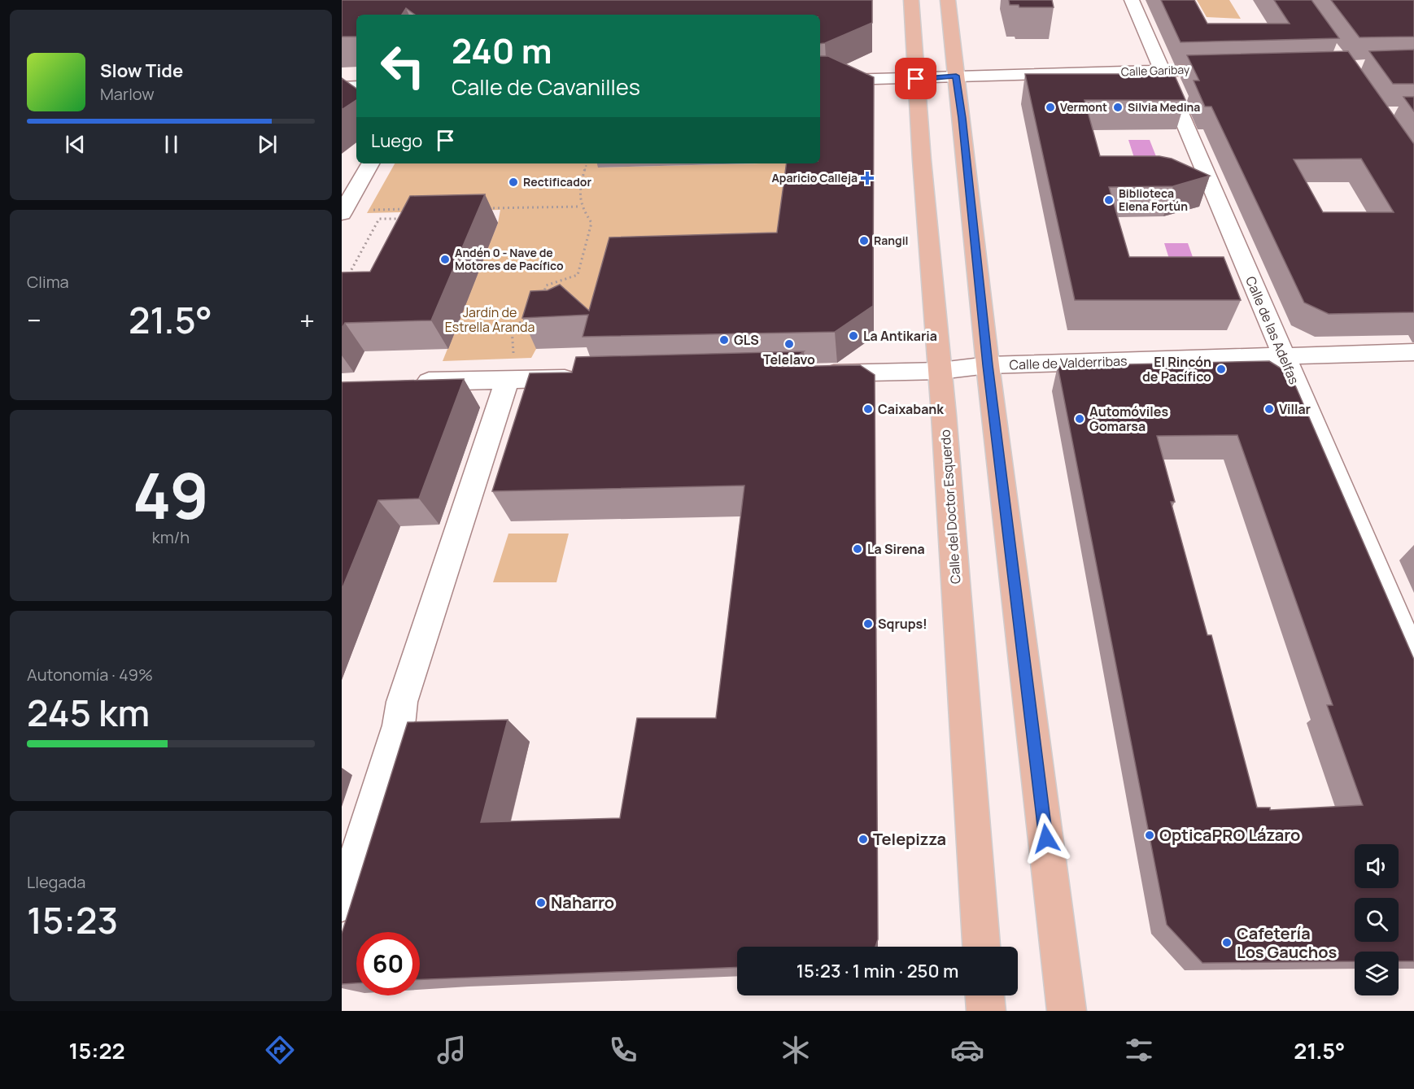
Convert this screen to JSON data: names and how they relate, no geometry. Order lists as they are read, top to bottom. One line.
{"streets":{"main road":["Calle del Doctor Esquerdo"],"street":["Calle Garibay","Calle de las Adelfas","Calle de Valderribas"]},"crossings":[["Calle Garibay","Calle de las Adelfas"],["Calle Garibay","Calle del Doctor Esquerdo"],["Calle de las Adelfas","Calle de Valderribas"],["Calle de Valderribas","Calle del Doctor Esquerdo"]],"parks":["Jardín de Estrella Aranda"],"places":{"other":["Vermont","Silvia Medina","Rectificador","Biblioteca Elena Fortún","Rangil","Andén 0 - Nave de Motores de Pacífico","La Antikaria","GLS","Telelavo","El Rincón de Pacífico","Caixabank","Villar","Automóviles Gomarsa","La Sirena","Sqrups!","OpticaPRO Lázaro","Telepizza","Naharro","Cafetería Los Gauchos"],"health":["Aparicio Calleja"]},"page":{"turn":["240 m","Calle de Cavanilles"],"song":["Slow Tide","Marlow"],"then":"Luego","tile":["Clima",["49","km/h"],["Autonomía · 49%","245 km"],["Llegada","15:23"]],"heat":["−","21.5°","+"],"limit":"60","trip":"15:23 · 1 min · 250 m","tabs":["15:22","21.5°"]}}
